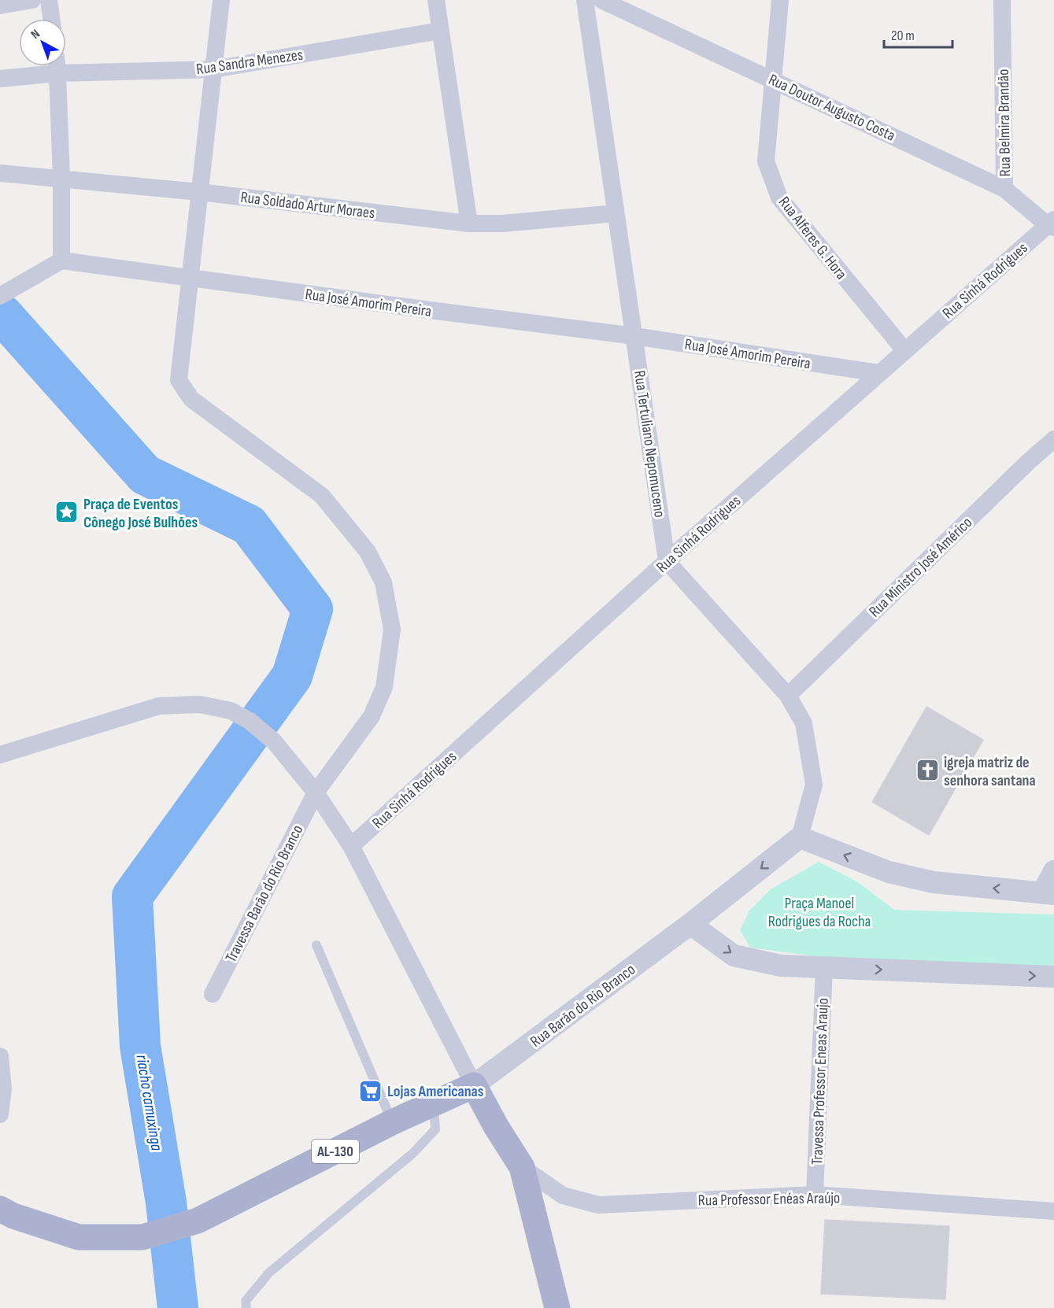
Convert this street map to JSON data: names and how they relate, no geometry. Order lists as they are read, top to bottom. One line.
{"streets":{"main road":["AL-130"],"street":["Rua Sandra Menezes","Rua Doutor Augusto Costa","Rua Belmira Brandão","Rua Soldado Artur Moraes","Rua Alferes G. Hora","Rua Sinhá Rodrigues","Rua José Amorim Pereira","Rua Tertuliano Nepomuceno","Rua Ministro José Américo","Travessa Barão do Rio Branco","Rua Barão do Rio Branco","Travessa Professor Eneas Araujo","Rua Professor Enéas Araújo"]},"crossings":[["Rua Doutor Augusto Costa","Rua Belmira Brandão"],["Rua Doutor Augusto Costa","Rua Alferes G. Hora"],["Rua Doutor Augusto Costa","Rua Sinhá Rodrigues"],["Rua Soldado Artur Moraes","Rua Tertuliano Nepomuceno"],["Rua Alferes G. Hora","Rua Sinhá Rodrigues"],["Rua Sinhá Rodrigues","Rua José Amorim Pereira"],["Rua Sinhá Rodrigues","Rua Tertuliano Nepomuceno"],["Rua José Amorim Pereira","Rua Tertuliano Nepomuceno"],["Rua José Amorim Pereira","Travessa Barão do Rio Branco"],["Rua Barão do Rio Branco","AL-130"],["Travessa Professor Eneas Araujo","Rua Professor Enéas Araújo"]],"water":["riacho camuxinga"],"parks":["Praça Manoel Rodrigues da Rocha"],"places":{"place":["Praça de Eventos Cônego José Bulhões"],"church":["igreja matriz de senhora santana"],"supermarket":["Lojas Americanas"]},"scale_bar":"20 m","north":"top left"}
